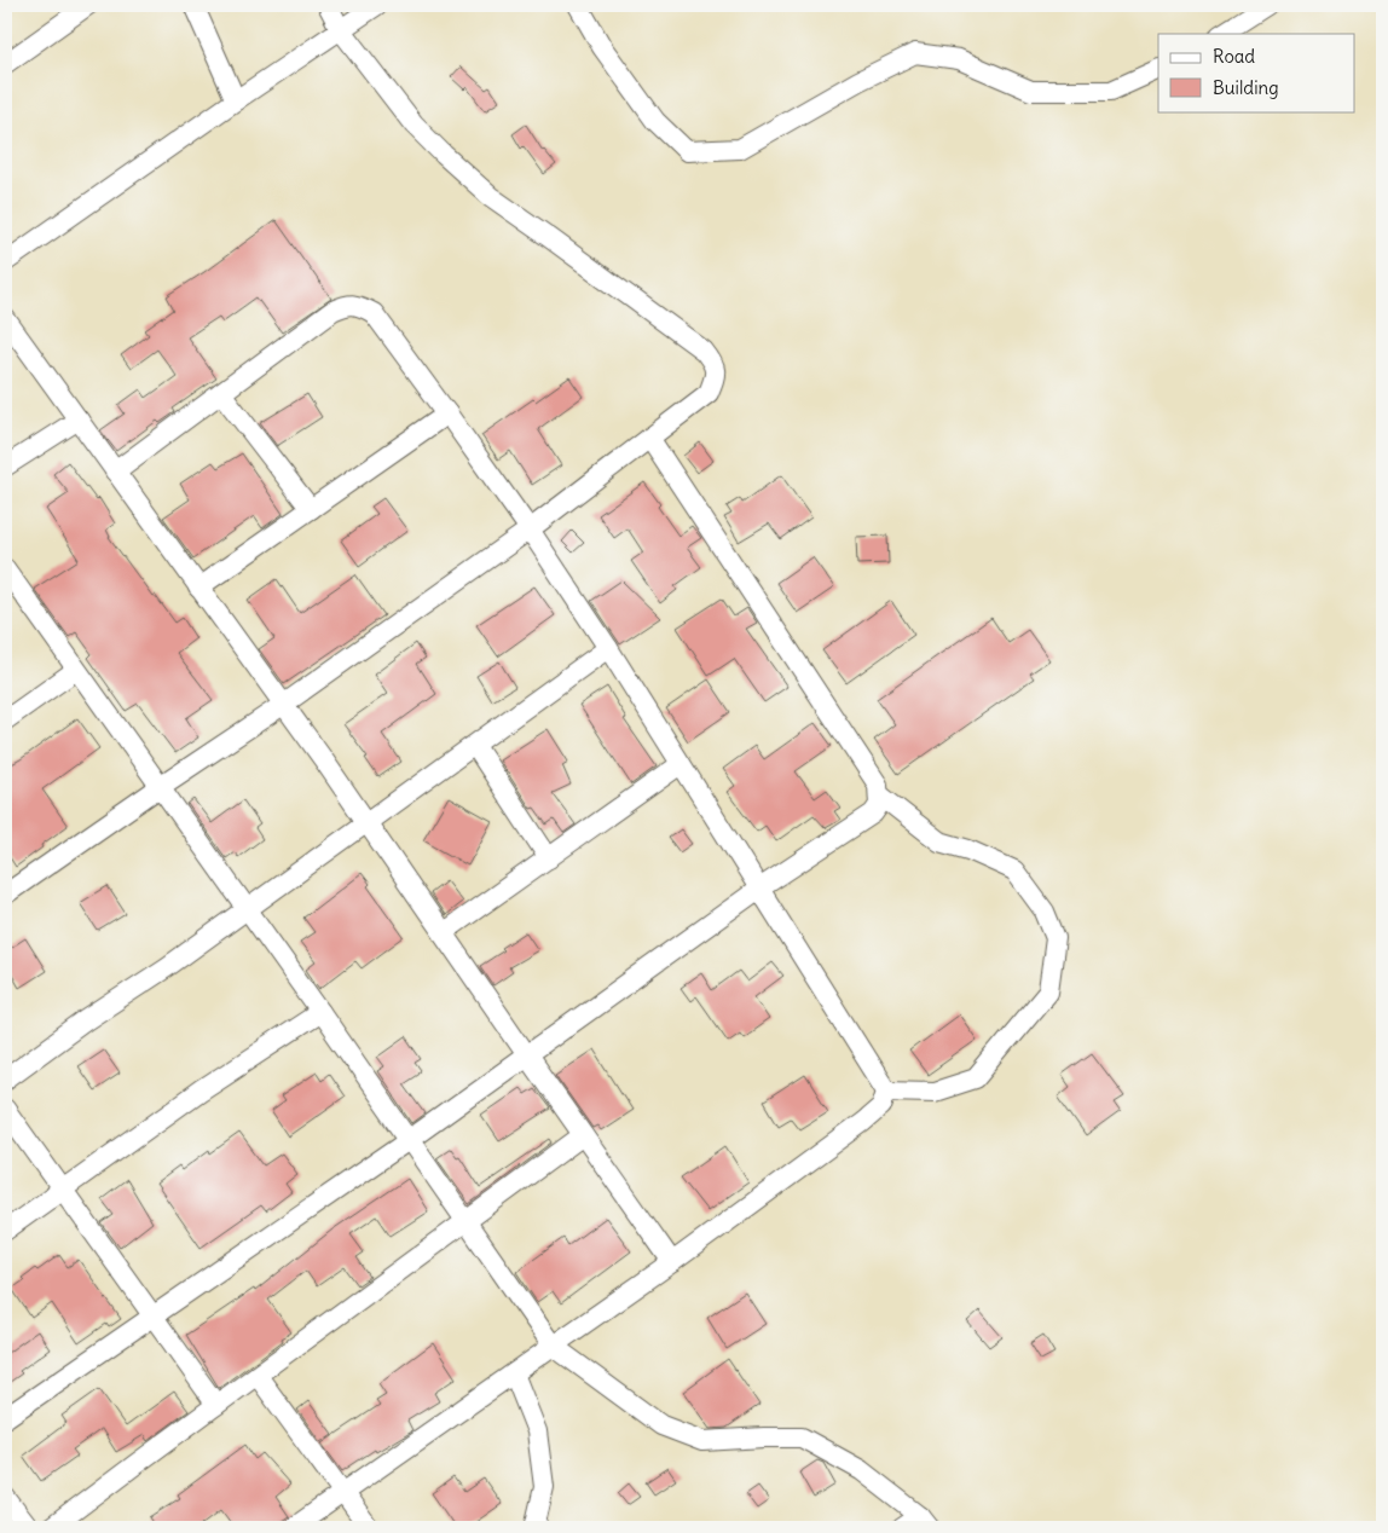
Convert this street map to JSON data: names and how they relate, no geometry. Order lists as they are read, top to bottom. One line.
{"legend":["Road","Building"]}
